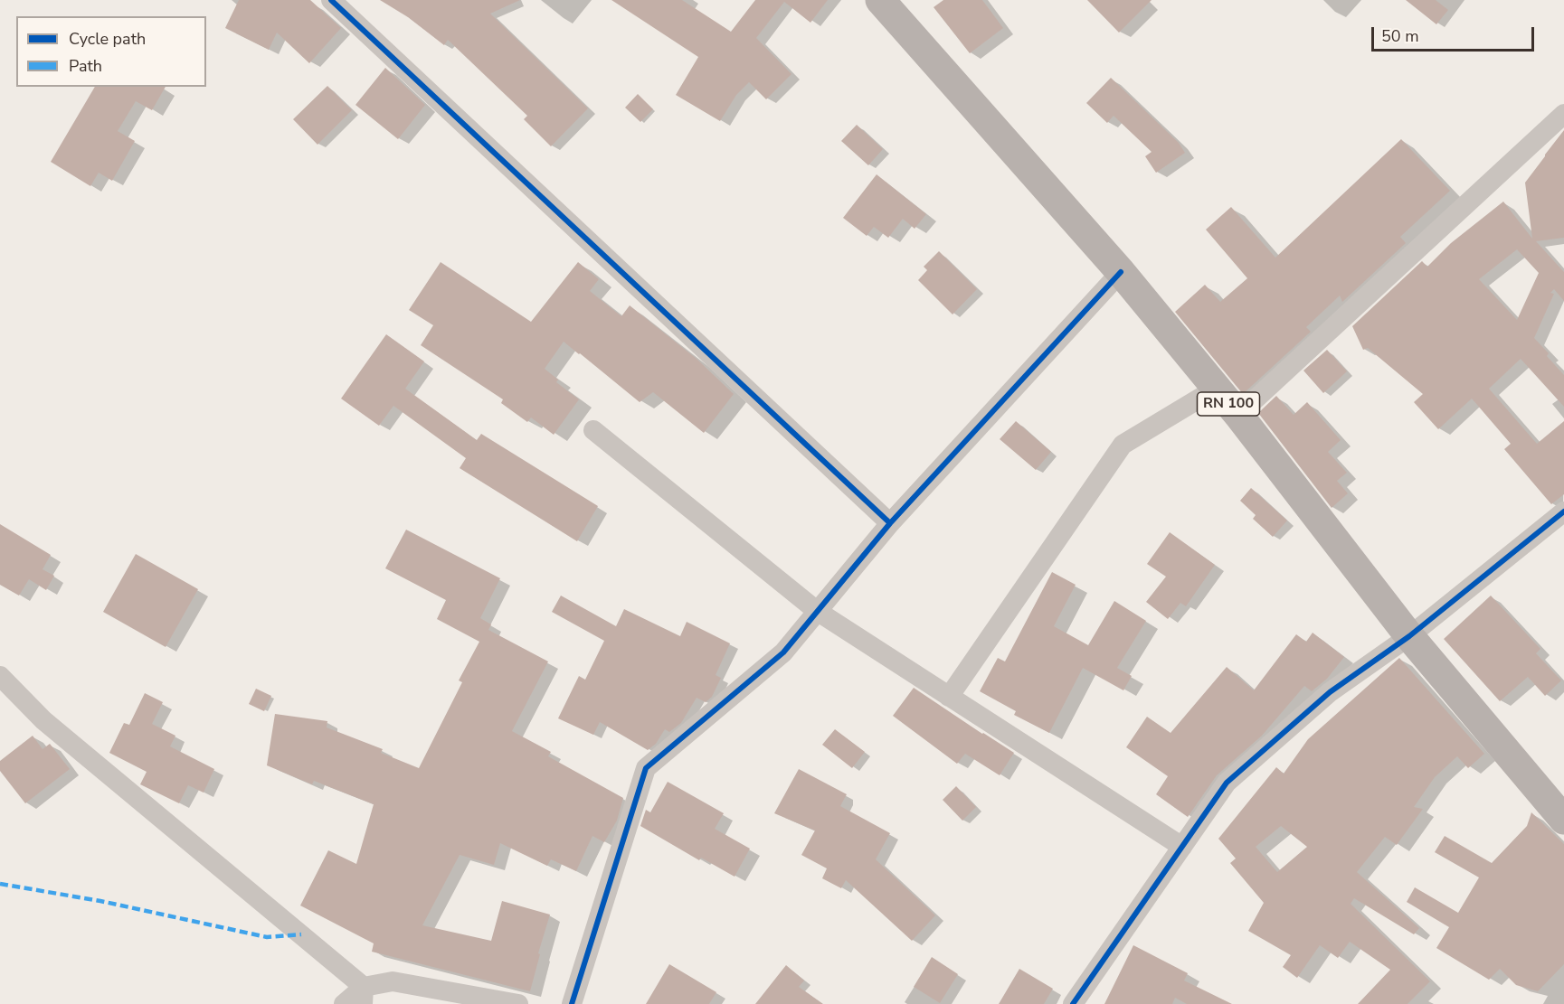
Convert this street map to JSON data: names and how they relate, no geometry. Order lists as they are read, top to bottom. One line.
{"streets":{"main road":["RN 100"]},"legend":["Cycle path","Path"],"scale_bar":"50 m"}
